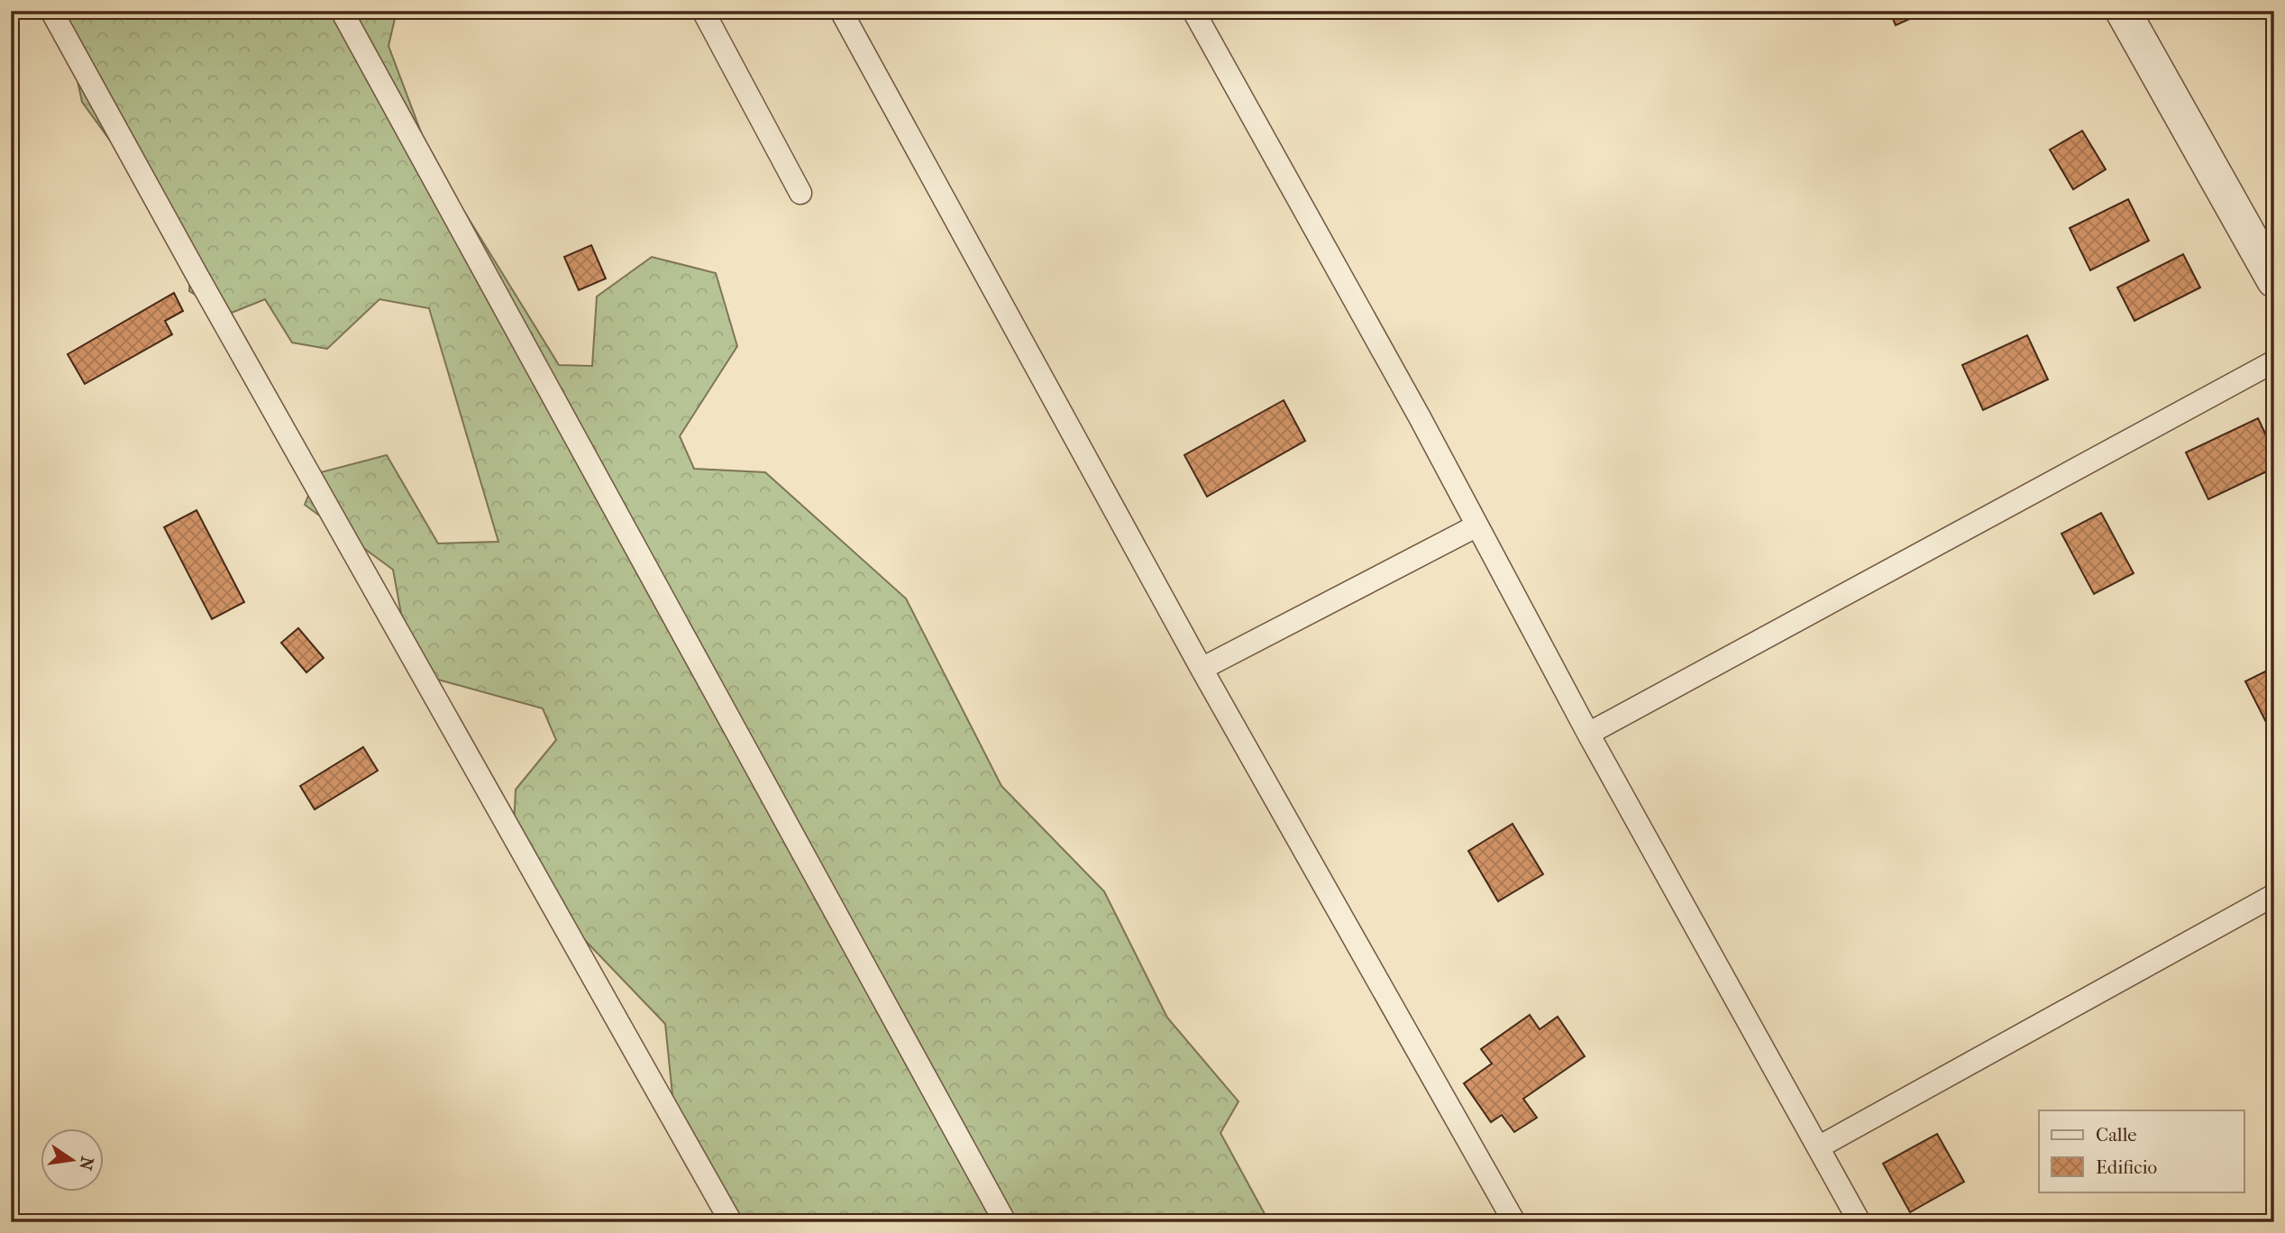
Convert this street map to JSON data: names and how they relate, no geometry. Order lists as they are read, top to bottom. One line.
{"legend":["Calle","Edificio"],"north":"right"}
